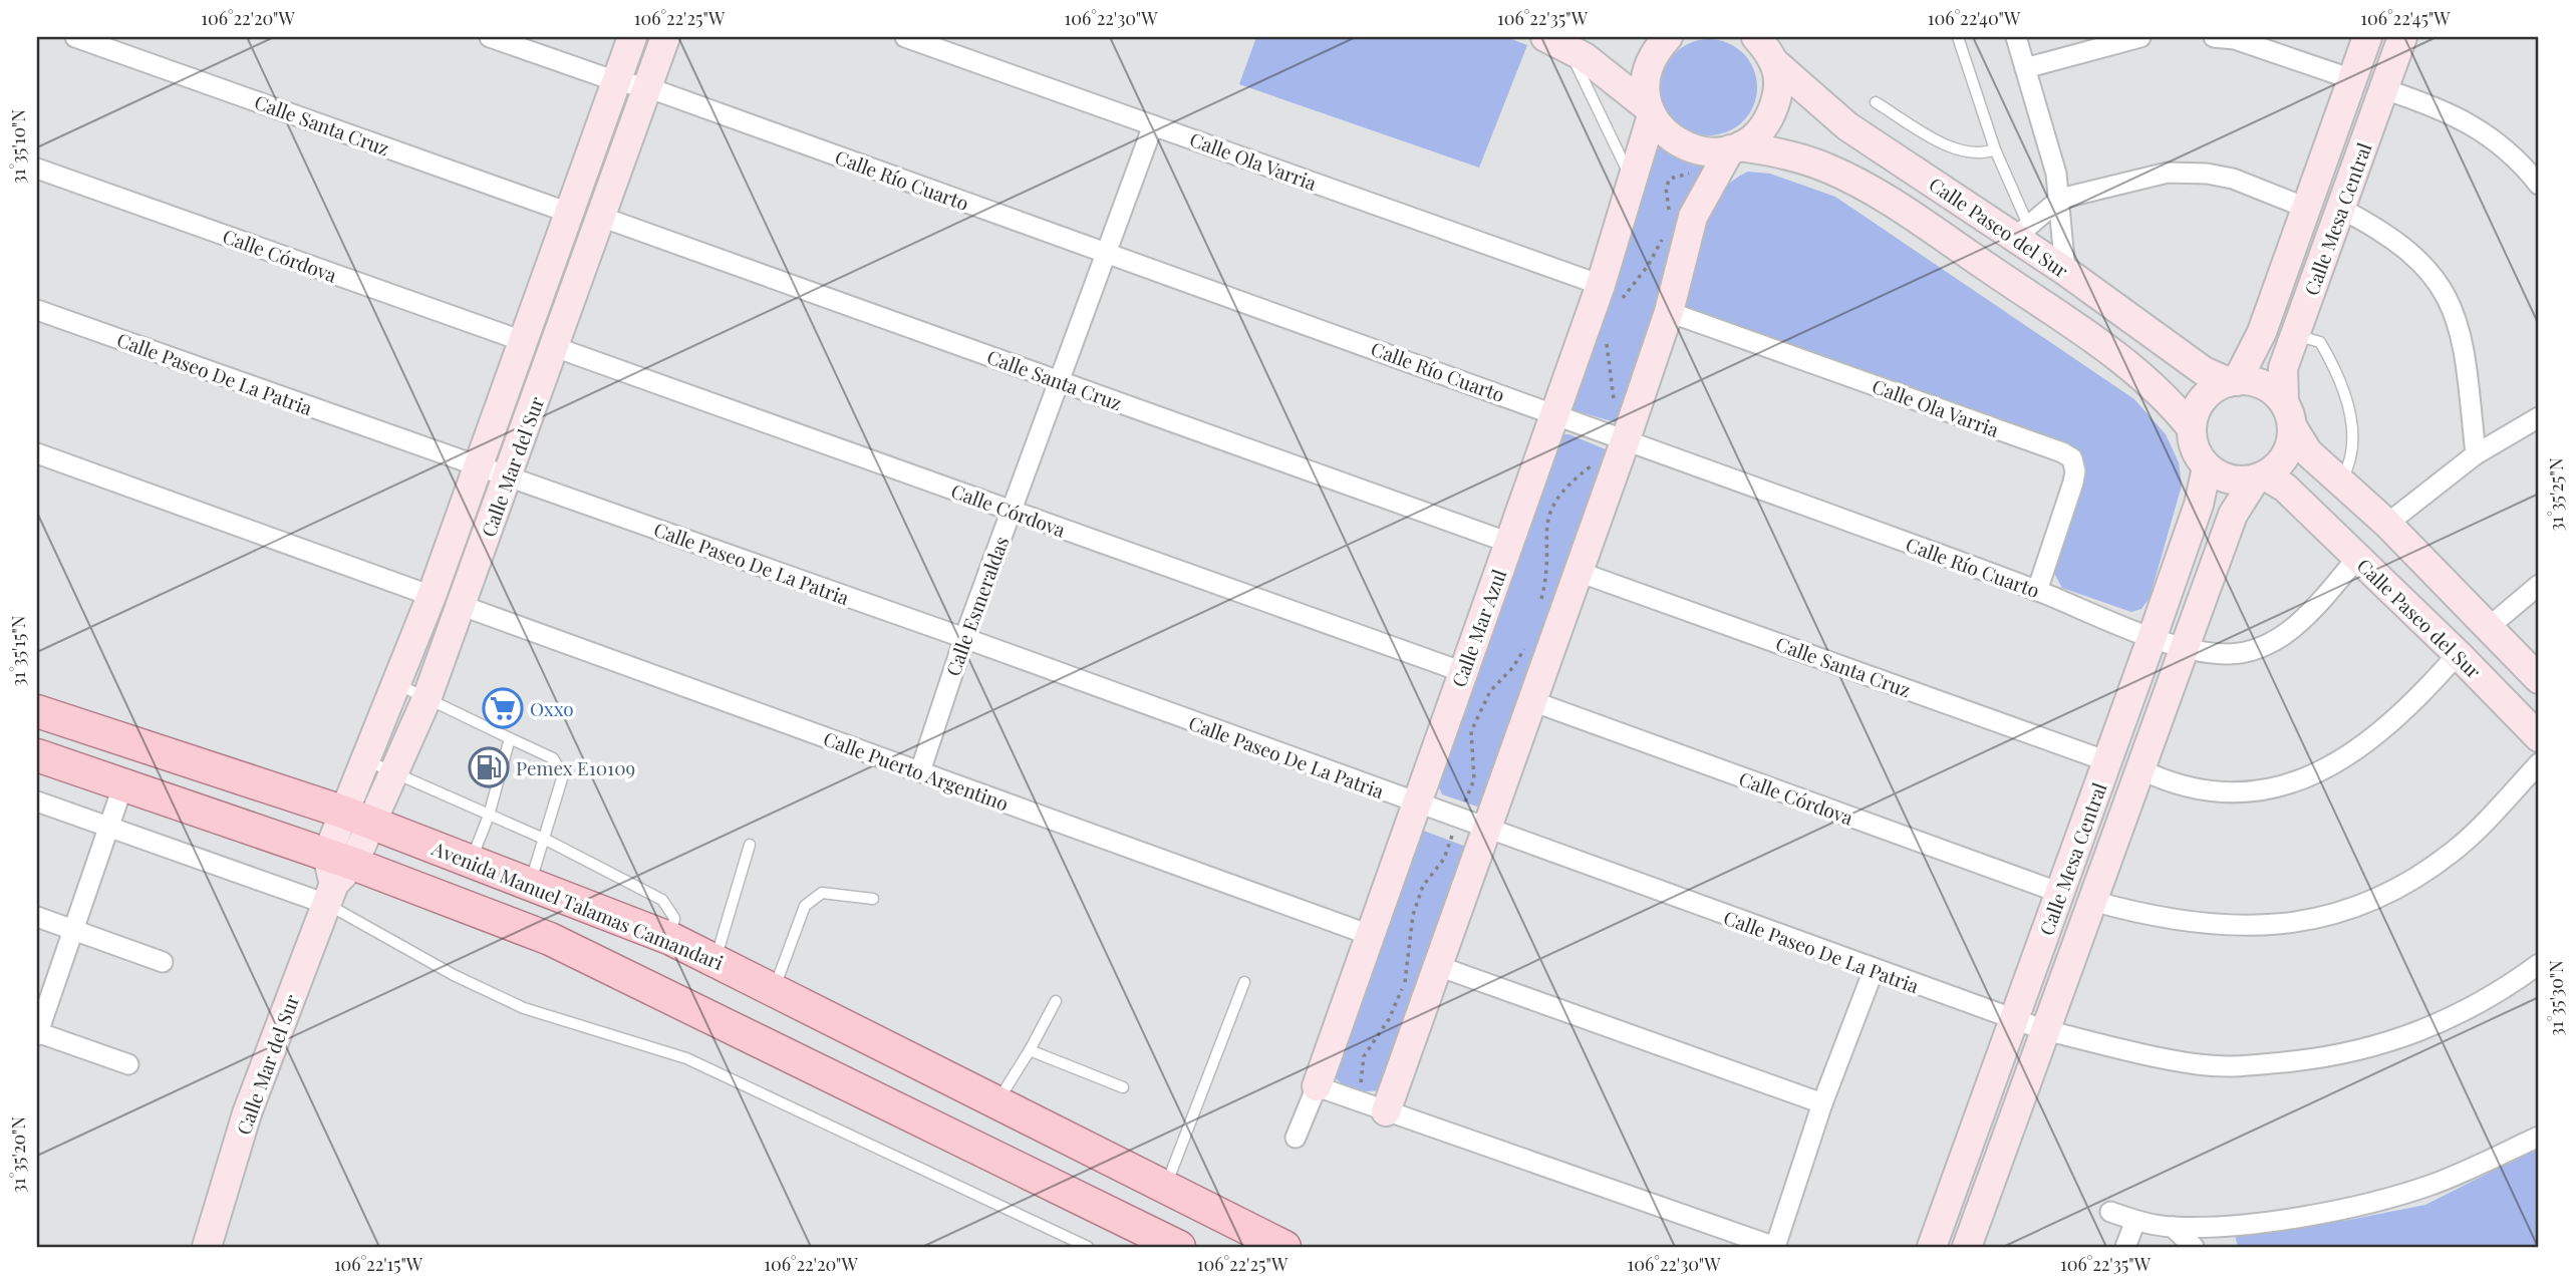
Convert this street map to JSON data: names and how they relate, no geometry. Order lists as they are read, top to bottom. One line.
{"streets":{"main road":["Avenida Manuel Talamas Camandari"],"street":["Calle Santa Cruz","Calle Ola Varria","Calle Río Cuarto","Calle Mesa Central","Calle Paseo del Sur","Calle Córdova","Calle Paseo De La Patria","Calle Mar del Sur","Calle Esmeraldas","Calle Mar Azul","Calle Puerto Argentino"]},"crossings":[["Calle Santa Cruz","Calle Mesa Central"],["Calle Santa Cruz","Calle Mar del Sur"],["Calle Santa Cruz","Calle Esmeraldas"],["Calle Santa Cruz","Calle Mar Azul"],["Calle Ola Varria","Calle Río Cuarto"],["Calle Ola Varria","Calle Esmeraldas"],["Calle Ola Varria","Calle Mar Azul"],["Calle Río Cuarto","Calle Mesa Central"],["Calle Río Cuarto","Calle Paseo del Sur"],["Calle Río Cuarto","Calle Mar del Sur"],["Calle Río Cuarto","Calle Esmeraldas"],["Calle Río Cuarto","Calle Mar Azul"],["Calle Mesa Central","Calle Paseo del Sur"],["Calle Mesa Central","Calle Córdova"],["Calle Mesa Central","Calle Paseo De La Patria"],["Calle Paseo del Sur","Calle Mar Azul"],["Calle Córdova","Calle Mar del Sur"],["Calle Córdova","Calle Esmeraldas"],["Calle Córdova","Calle Mar Azul"],["Calle Paseo De La Patria","Calle Mar del Sur"],["Calle Paseo De La Patria","Calle Esmeraldas"],["Calle Paseo De La Patria","Calle Mar Azul"],["Calle Mar del Sur","Calle Puerto Argentino"],["Calle Mar del Sur","Avenida Manuel Talamas Camandari"],["Calle Esmeraldas","Calle Puerto Argentino"],["Calle Mar Azul","Calle Puerto Argentino"]],"places":{"supermarket":["Oxxo"],"fuel station":["Pemex E10109"]},"coordinates":["106°22'20\"W","106°22'25\"W","106°22'30\"W","106°22'35\"W","106°22'40\"W","106°22'45\"W","31°35'10\"N","31°35'25\"N","31°35'15\"N","31°35'30\"N","31°35'20\"N","106°22'15\"W"]}
